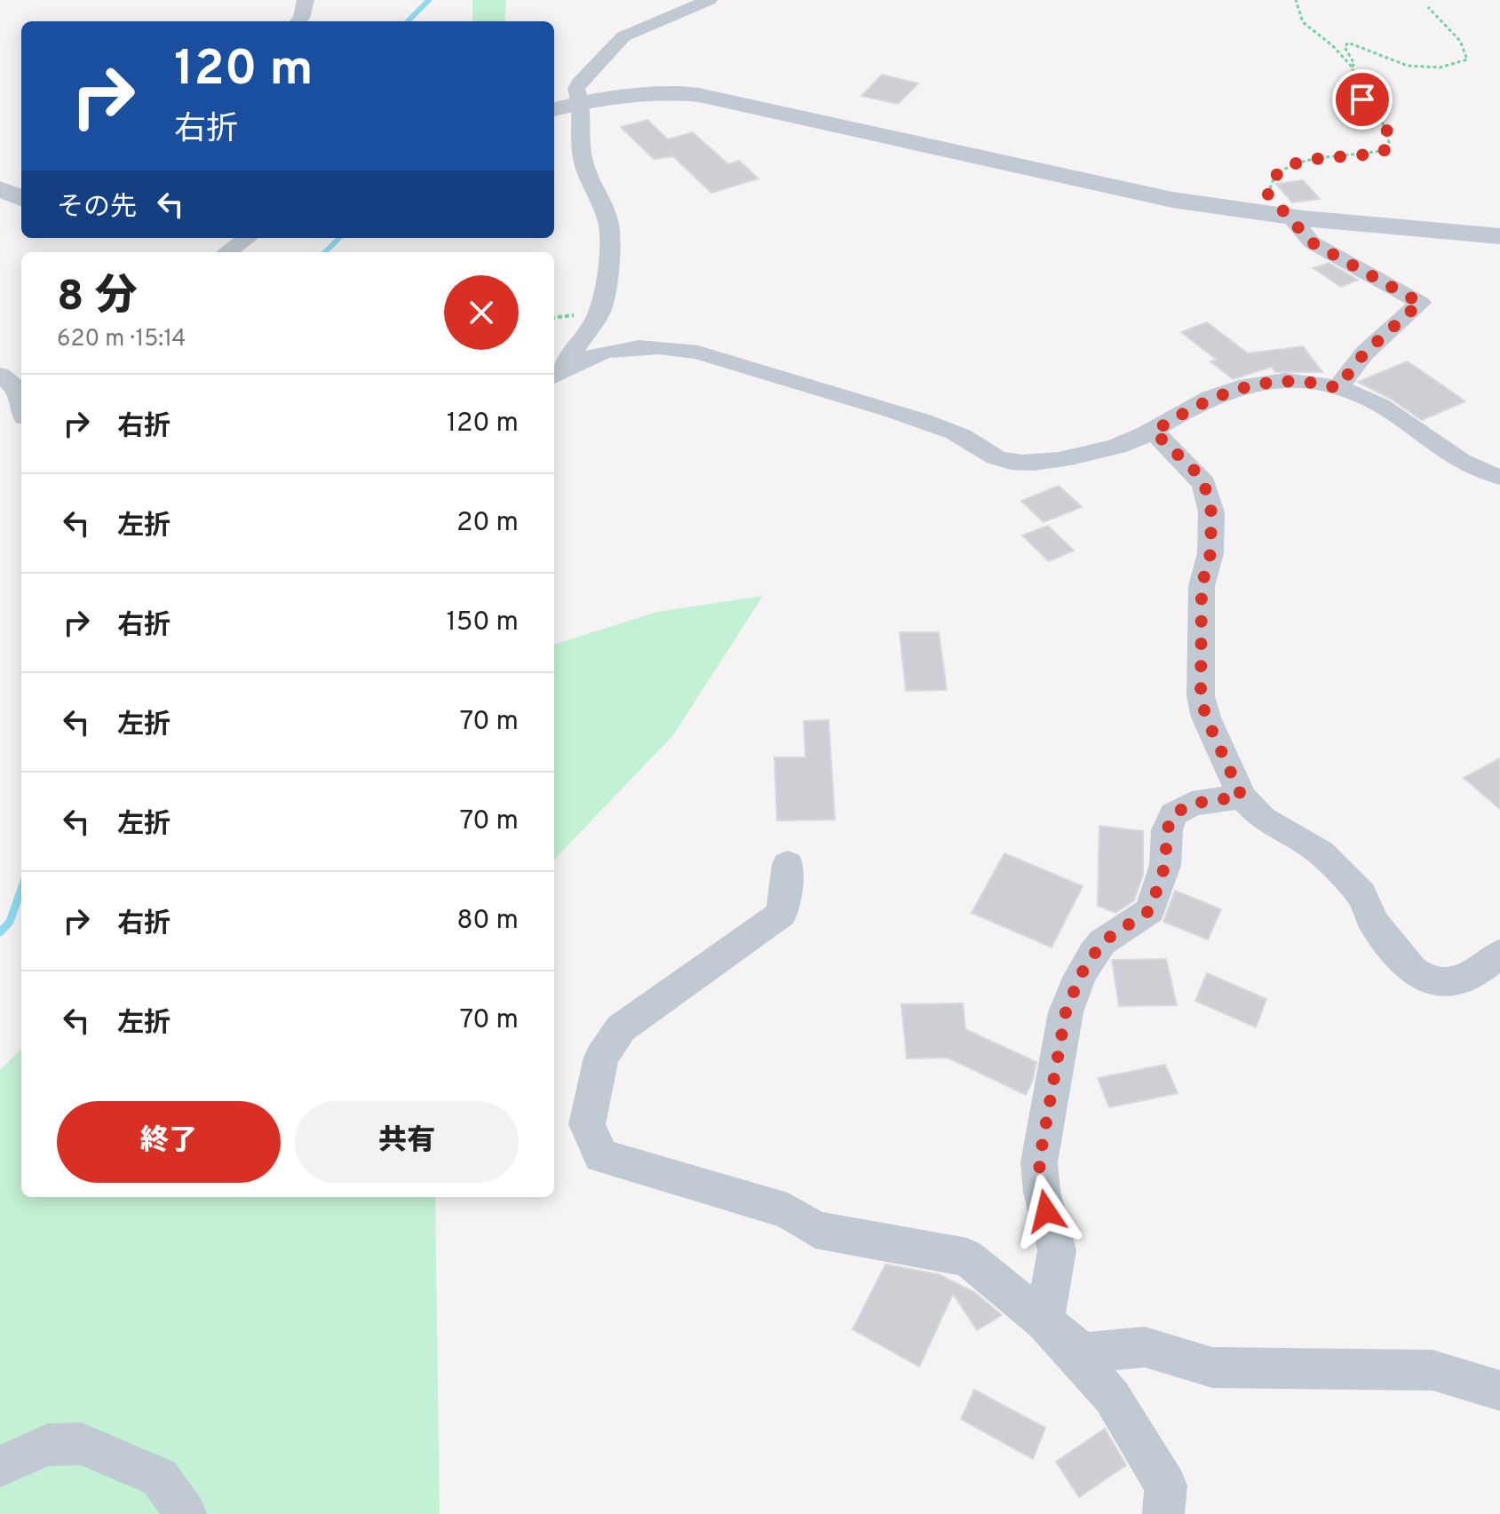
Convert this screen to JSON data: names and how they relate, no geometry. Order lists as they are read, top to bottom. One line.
{"page":{"turn":["120 m","右折"],"then":"その先","heading":["8 分","620 m · 15:14"],"list":[{"name":"右折","value":"120 m"},{"name":"左折","value":"20 m"},{"name":"右折","value":"150 m"},{"name":"左折","value":"70 m"},{"name":"左折","value":"70 m"},{"name":"右折","value":"80 m"},{"name":"左折","value":"70 m"}],"buttons":["終了","共有"]}}
